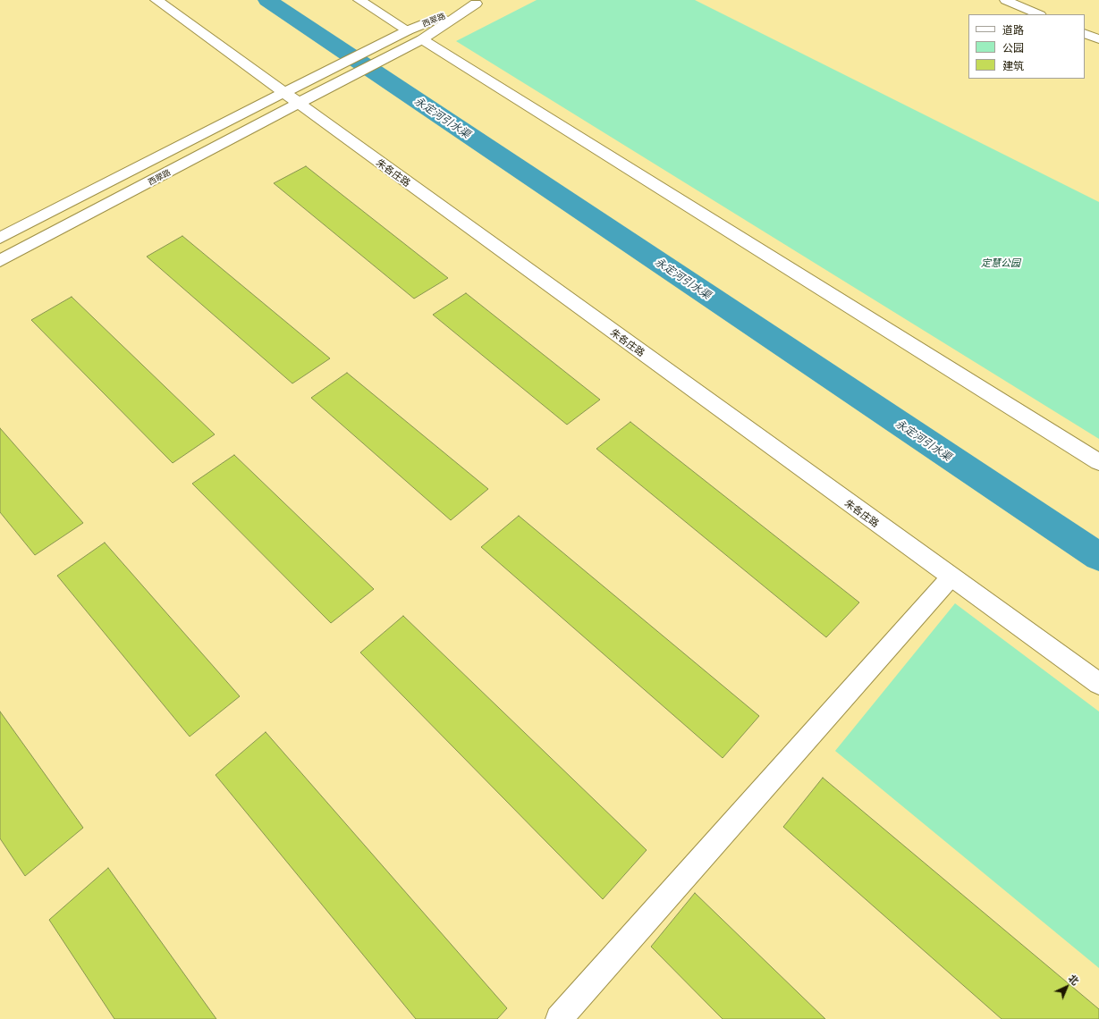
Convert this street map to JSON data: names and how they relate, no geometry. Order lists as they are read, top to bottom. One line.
{"streets":{"street":["西翠路","朱各庄路"]},"crossings":[["西翠路","朱各庄路"]],"water":["永定河引水渠"],"parks":["定慧公园"],"legend":["道路","公园","建筑"],"north":"top right"}
